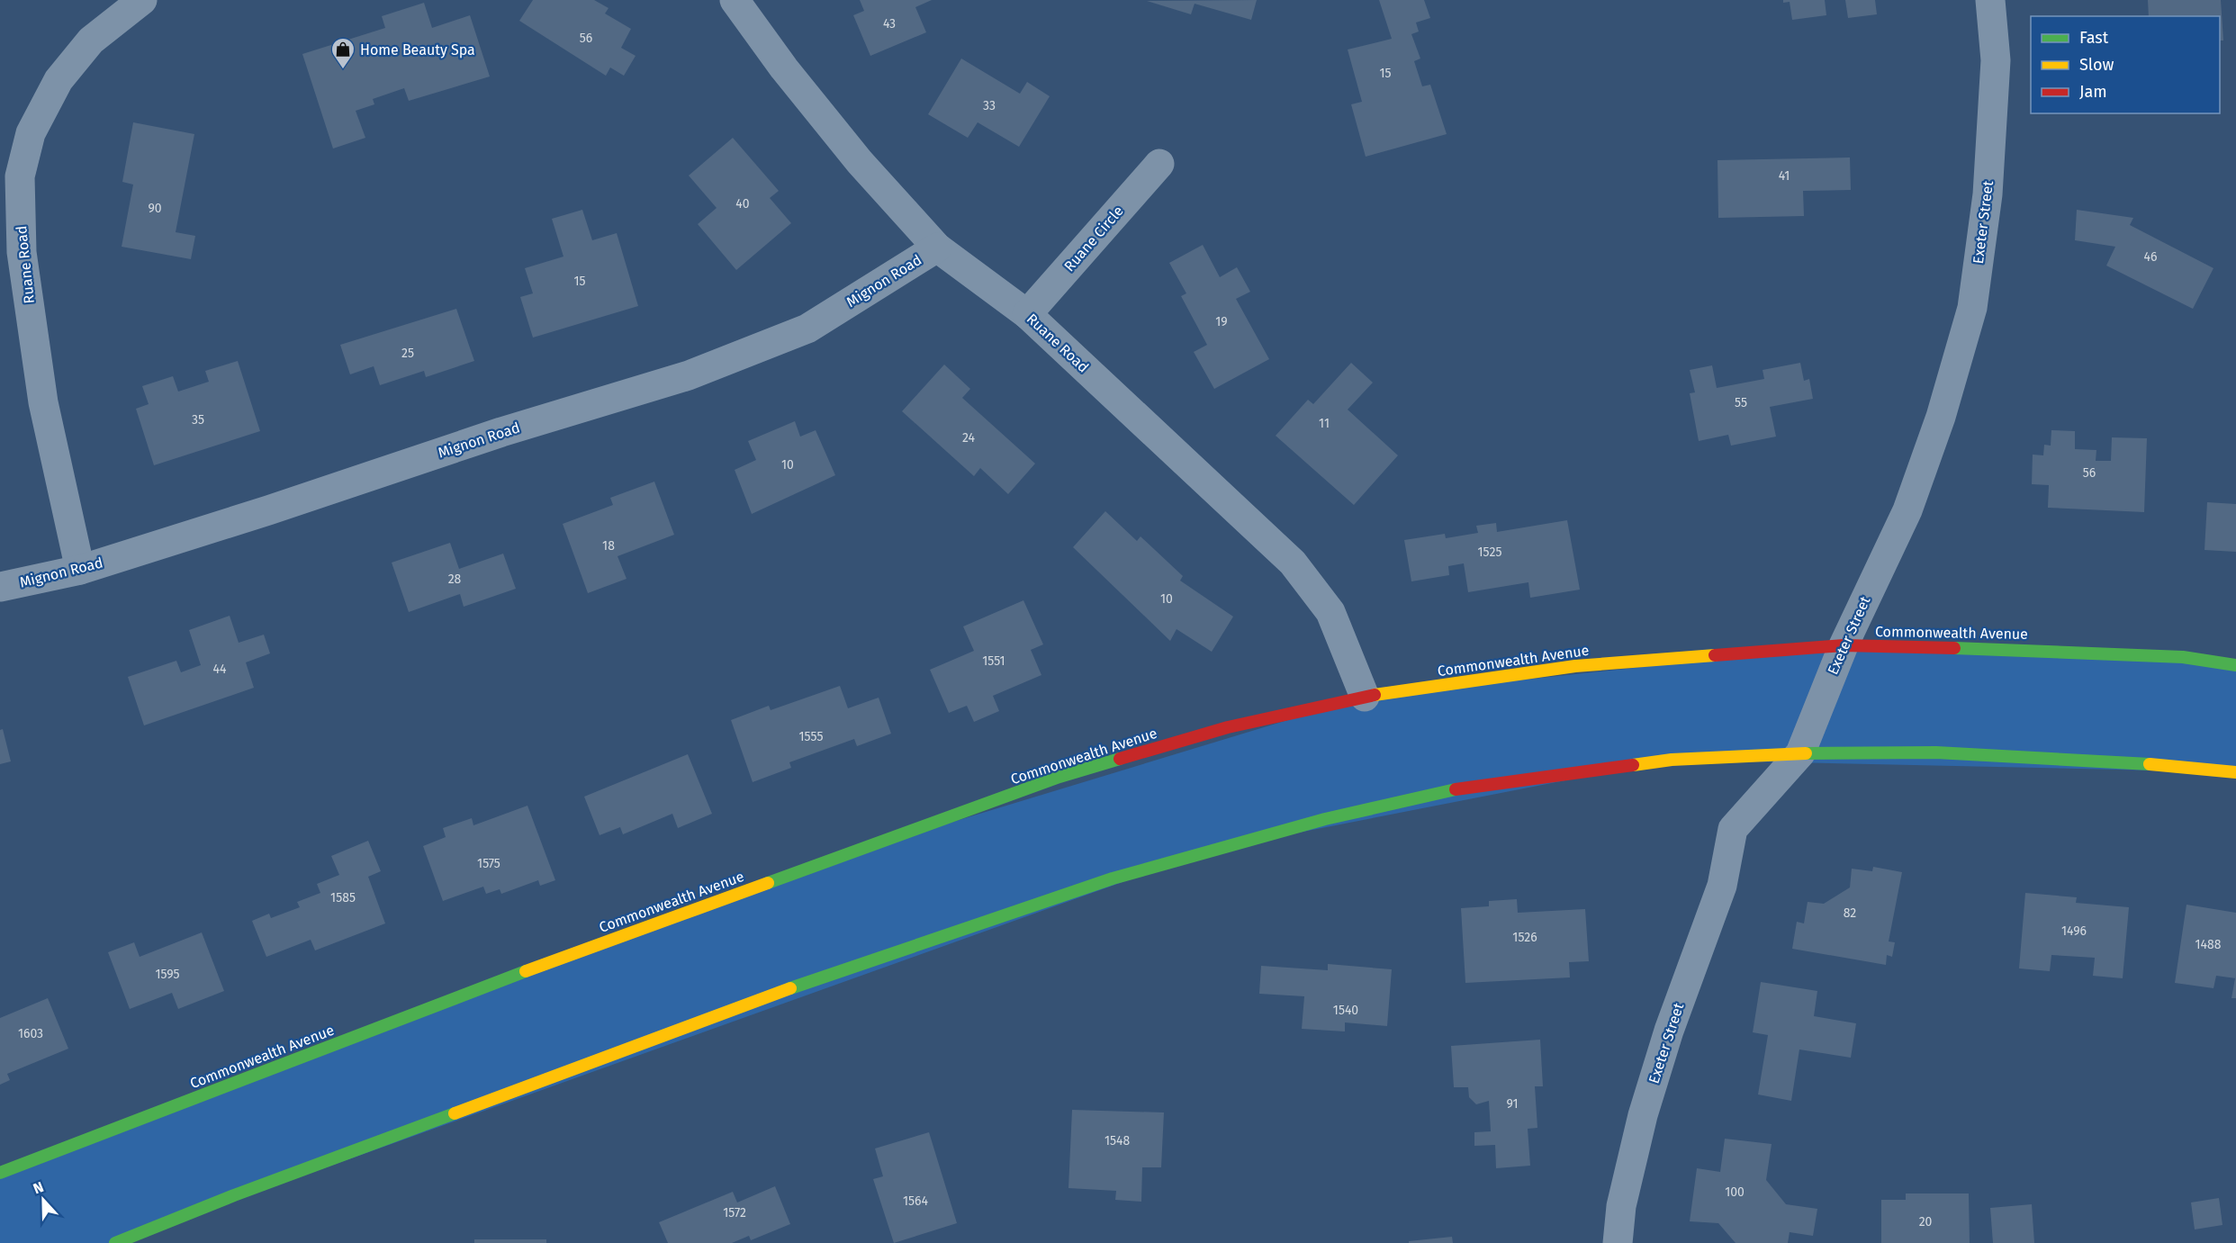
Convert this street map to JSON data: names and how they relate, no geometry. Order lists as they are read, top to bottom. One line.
{"streets":{"street":["Exeter Street","Ruane Circle","Ruane Road","Mignon Road","Commonwealth Avenue"]},"crossings":[["Exeter Street","Commonwealth Avenue"],["Ruane Circle","Ruane Road"],["Ruane Road","Mignon Road"],["Ruane Road","Commonwealth Avenue"]],"places":{"shop":["Home Beauty Spa"]},"house_numbers":["43","56","15","33","41","40","90","46","15","19","25","55","35","11","24","10","56","18","1525","28","10","1551","44","1555","1575","1585","82","1496","1526","1488","1595","1540","1603","91","1548","100","1564","1572","20"],"legend":["Fast","Slow","Jam"],"north":"top"}
